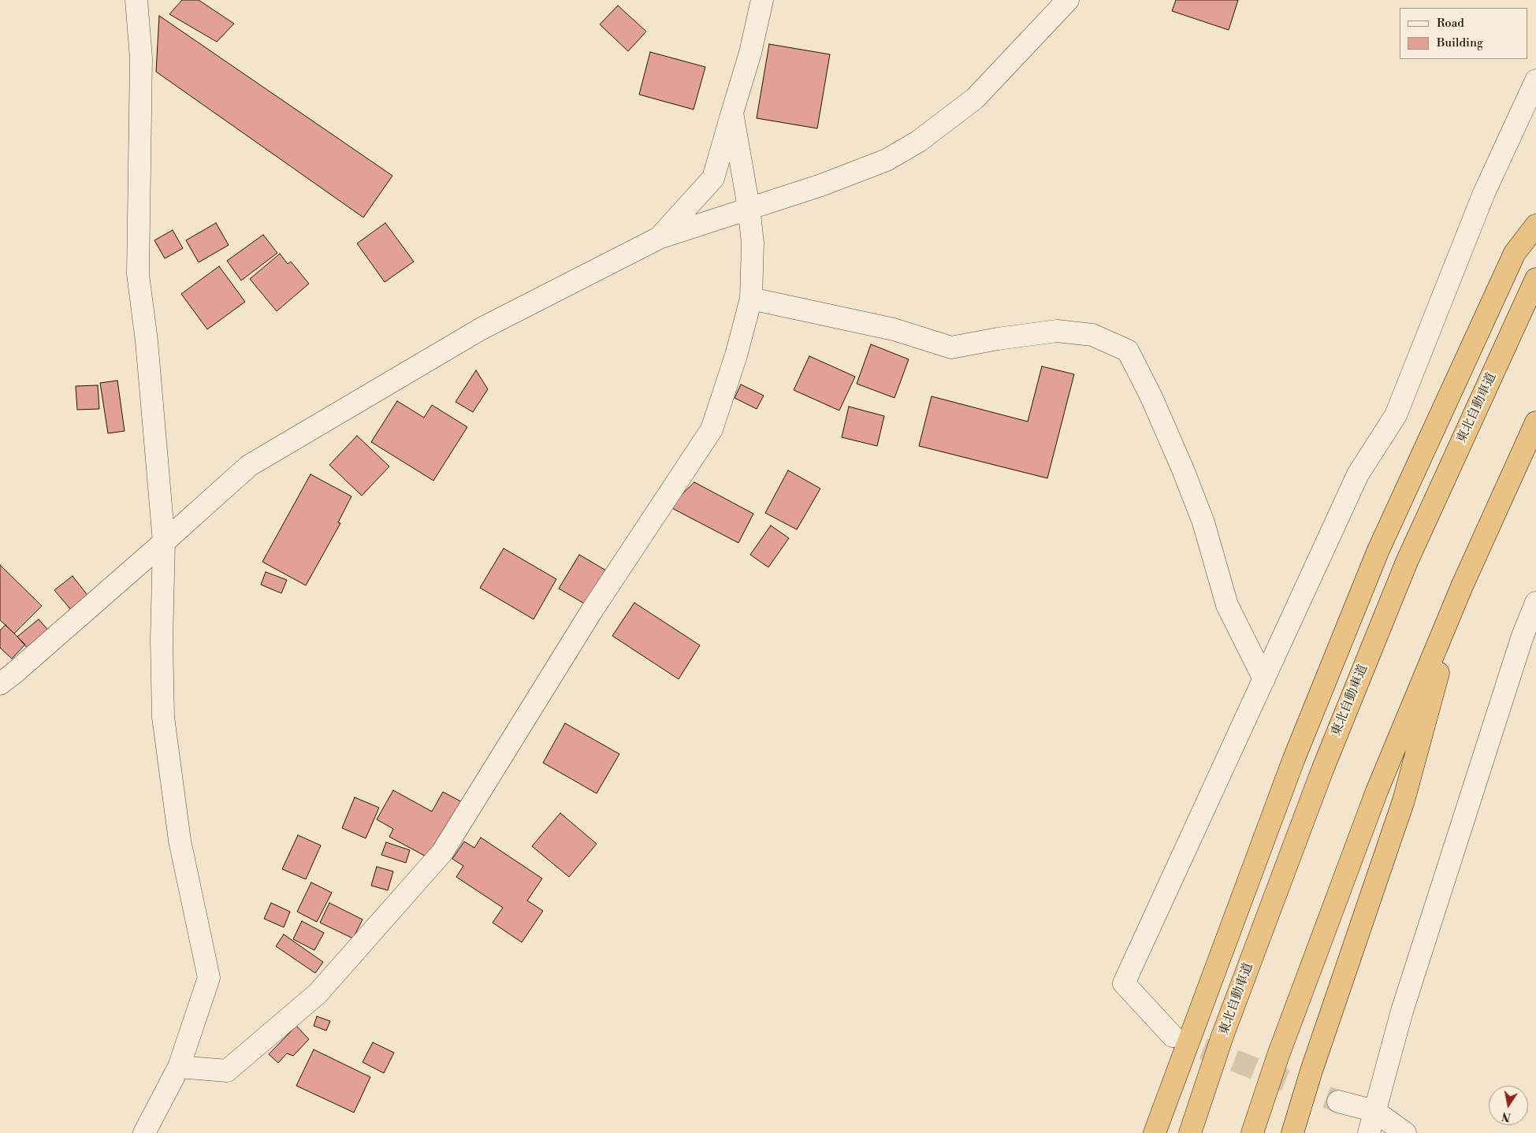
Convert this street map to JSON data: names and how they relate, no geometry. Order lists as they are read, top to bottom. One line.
{"streets":{"highway":["東北自動車道"]},"legend":["Road","Building"],"north":"bottom"}
